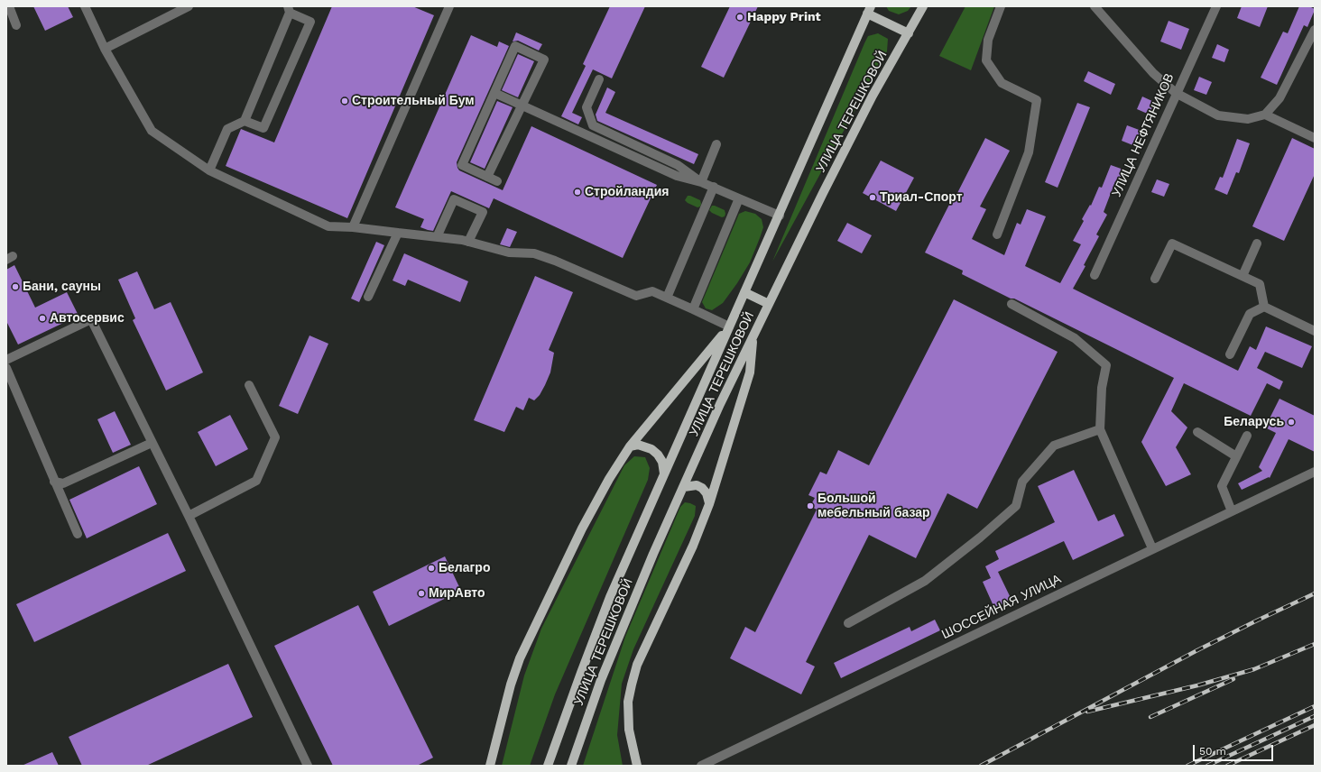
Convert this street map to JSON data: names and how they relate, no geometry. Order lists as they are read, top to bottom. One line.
{"streets":{"main road":["УЛИЦА ТЕРЕШКОВОЙ"],"street":["УЛИЦА НЕФТЯНИКОВ","ШОССЕЙНАЯ УЛИЦА"]},"places":["Happy Print","Строительный Бум","Стройландия","Триал-Спорт","Бани, сауны","Автосервис","Беларусь","Большой мебельный базар","Белагро","МирАвто"],"scale_bar":"50 m"}
